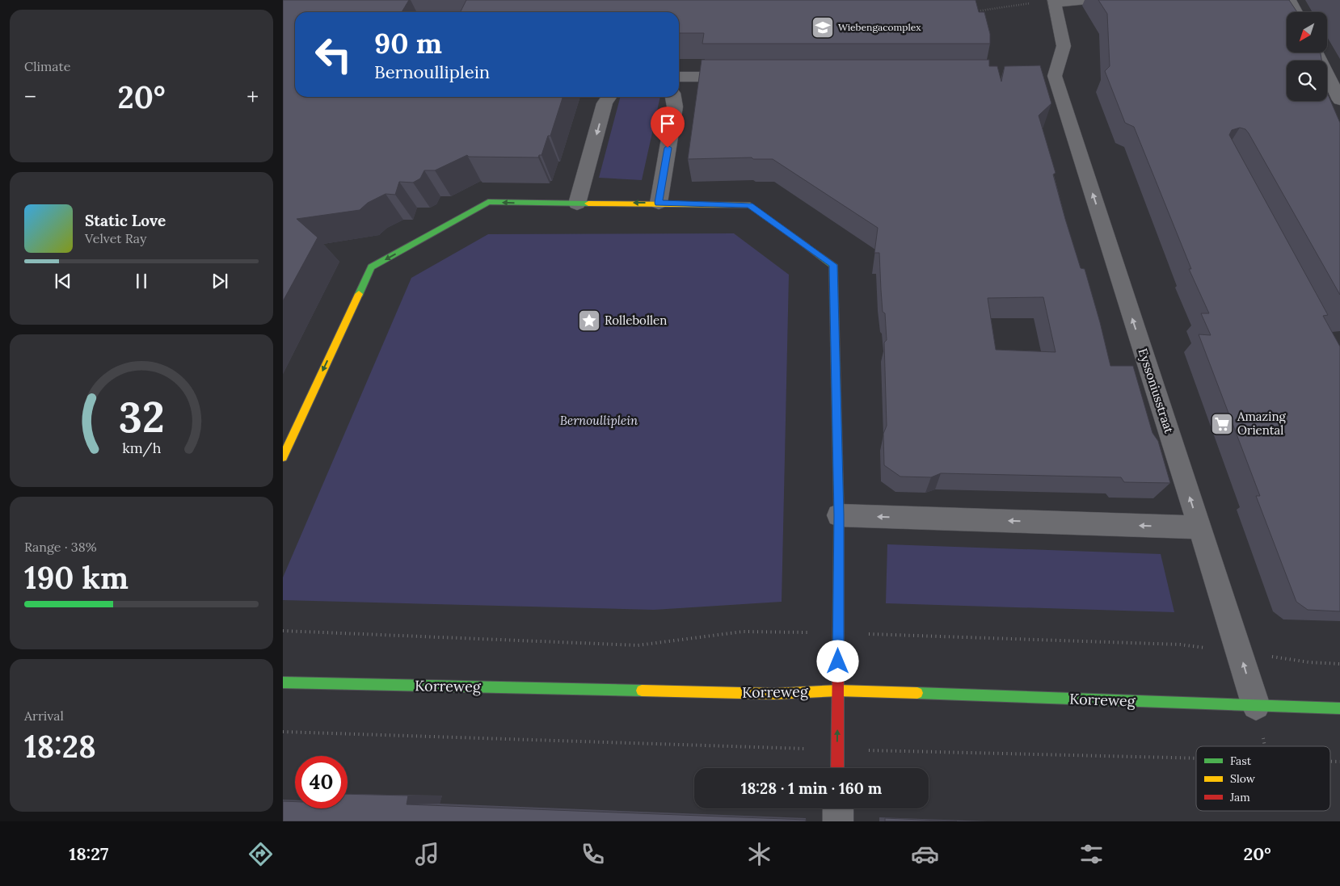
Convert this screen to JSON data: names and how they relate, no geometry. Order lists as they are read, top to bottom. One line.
{"streets":{"street":["Eyssoniusstraat","Korreweg"]},"crossings":[["Eyssoniusstraat","Korreweg"]],"one_way":["Eyssoniusstraat"],"parks":["Bernoulliplein"],"places":{"school or university":["Wiebengacomplex"],"place":["Rollebollen"],"supermarket":["Amazing Oriental"]},"legend":["Fast","Slow","Jam"],"north":"bottom left","page":{"tile":["Climate",["Range · 38%","190 km"],["Arrival","18:28"]],"turn":["90 m","Bernoulliplein"],"heat":["−","20°","+"],"song":["Static Love","Velvet Ray"],"limit":"40","trip":"18:28 · 1 min · 160 m","tabs":["18:27","20°"],"gauge":["32","km/h"]}}
